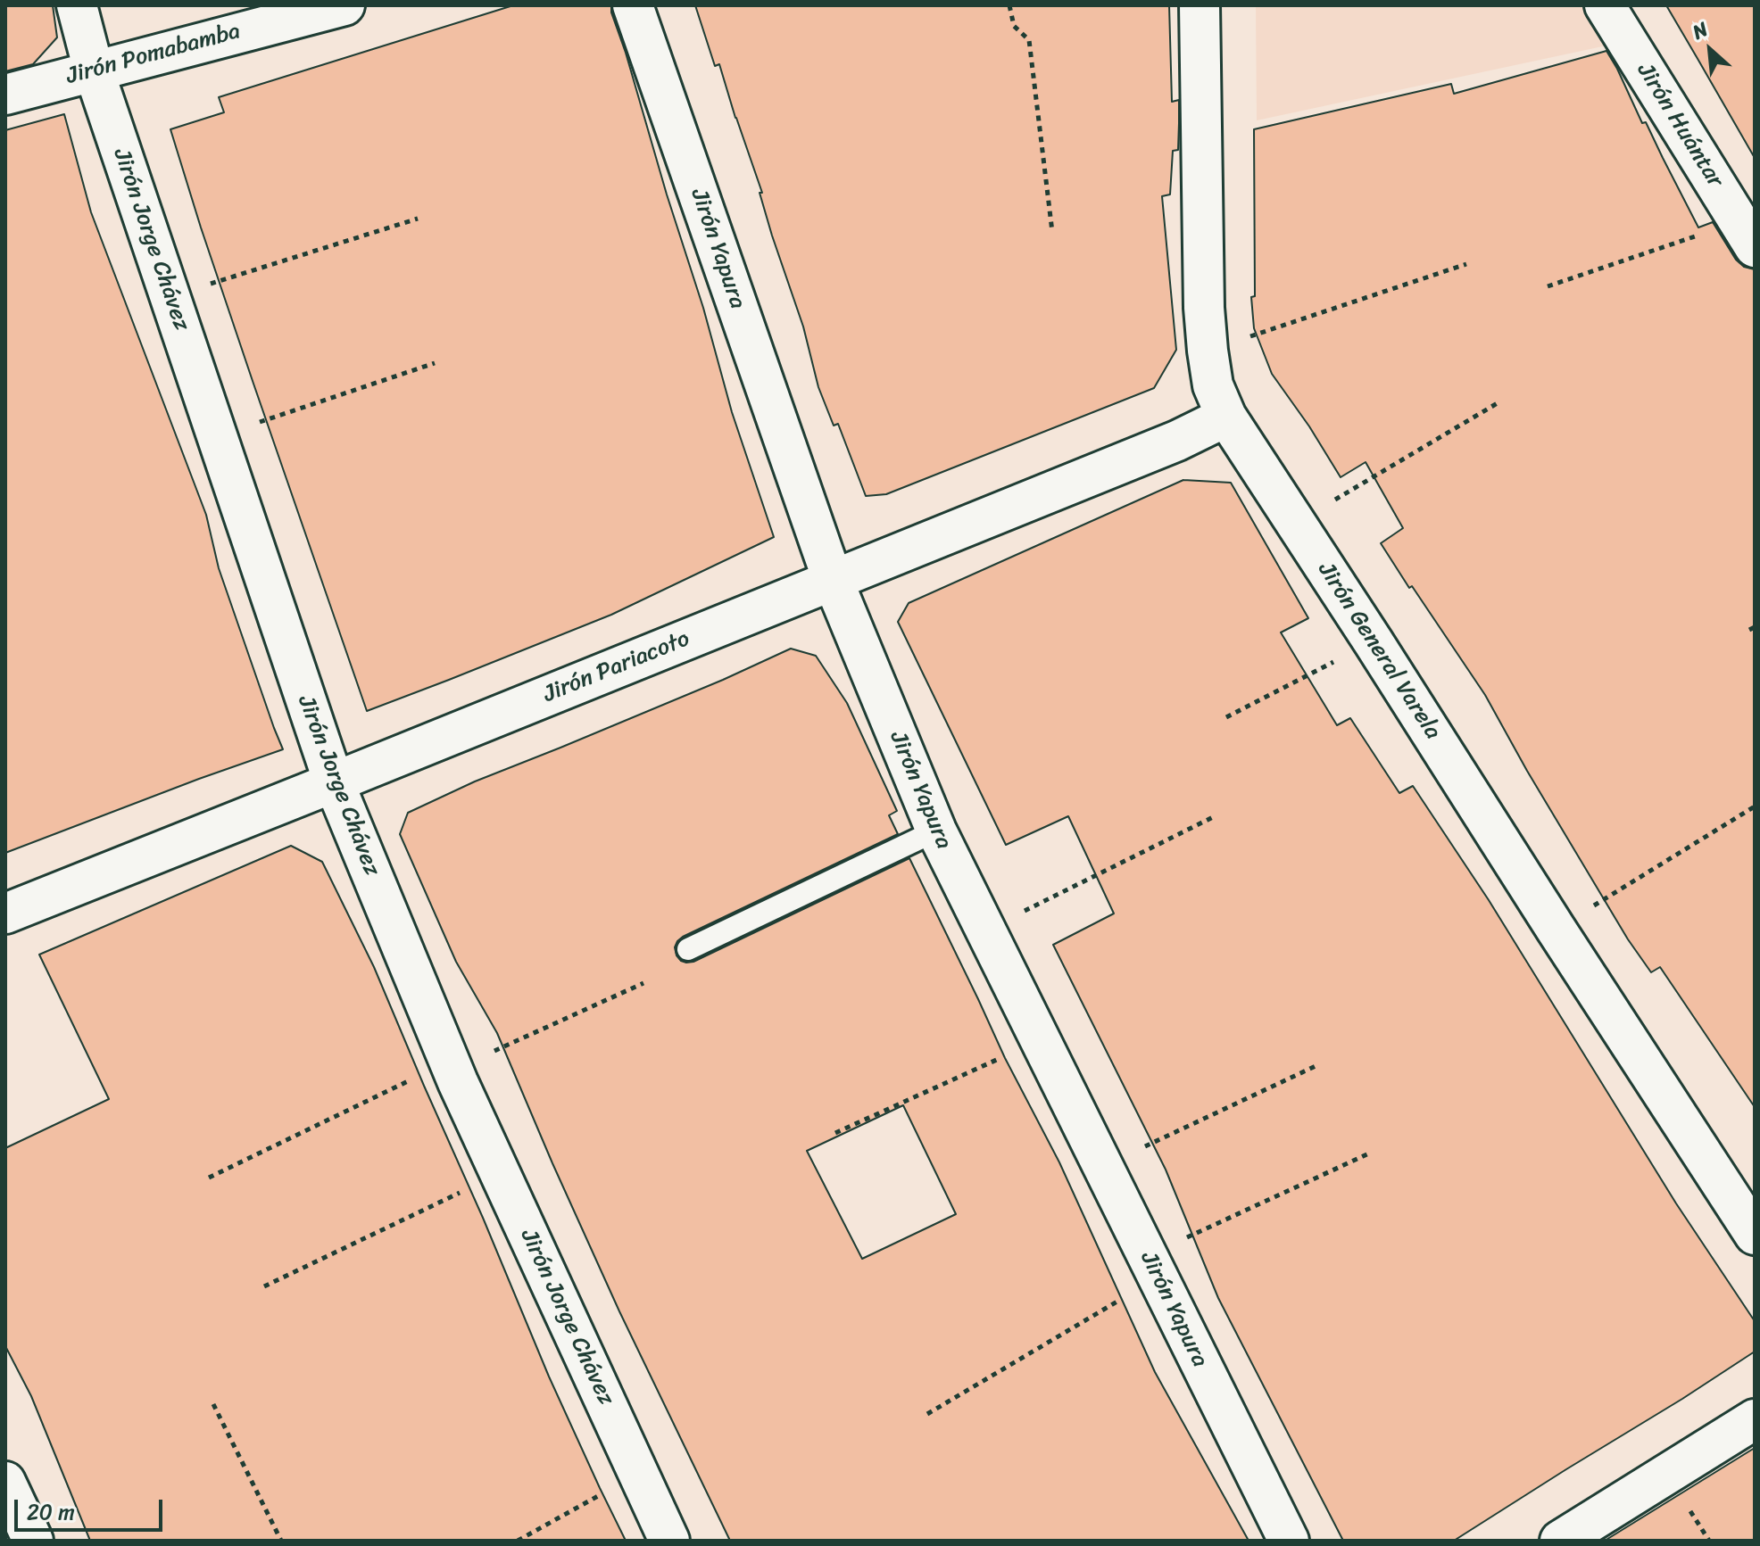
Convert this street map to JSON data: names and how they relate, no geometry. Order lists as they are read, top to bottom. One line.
{"streets":{"street":["Jirón Pomabamba","Jirón Huántar","Jirón Jorge Chávez","Jirón Yapura","Jirón General Varela","Jirón Pariacoto"]},"crossings":[["Jirón Pomabamba","Jirón Jorge Chávez"],["Jirón Jorge Chávez","Jirón Pariacoto"],["Jirón Yapura","Jirón Pariacoto"],["Jirón General Varela","Jirón Pariacoto"]],"scale_bar":"20 m","north":"top left"}
